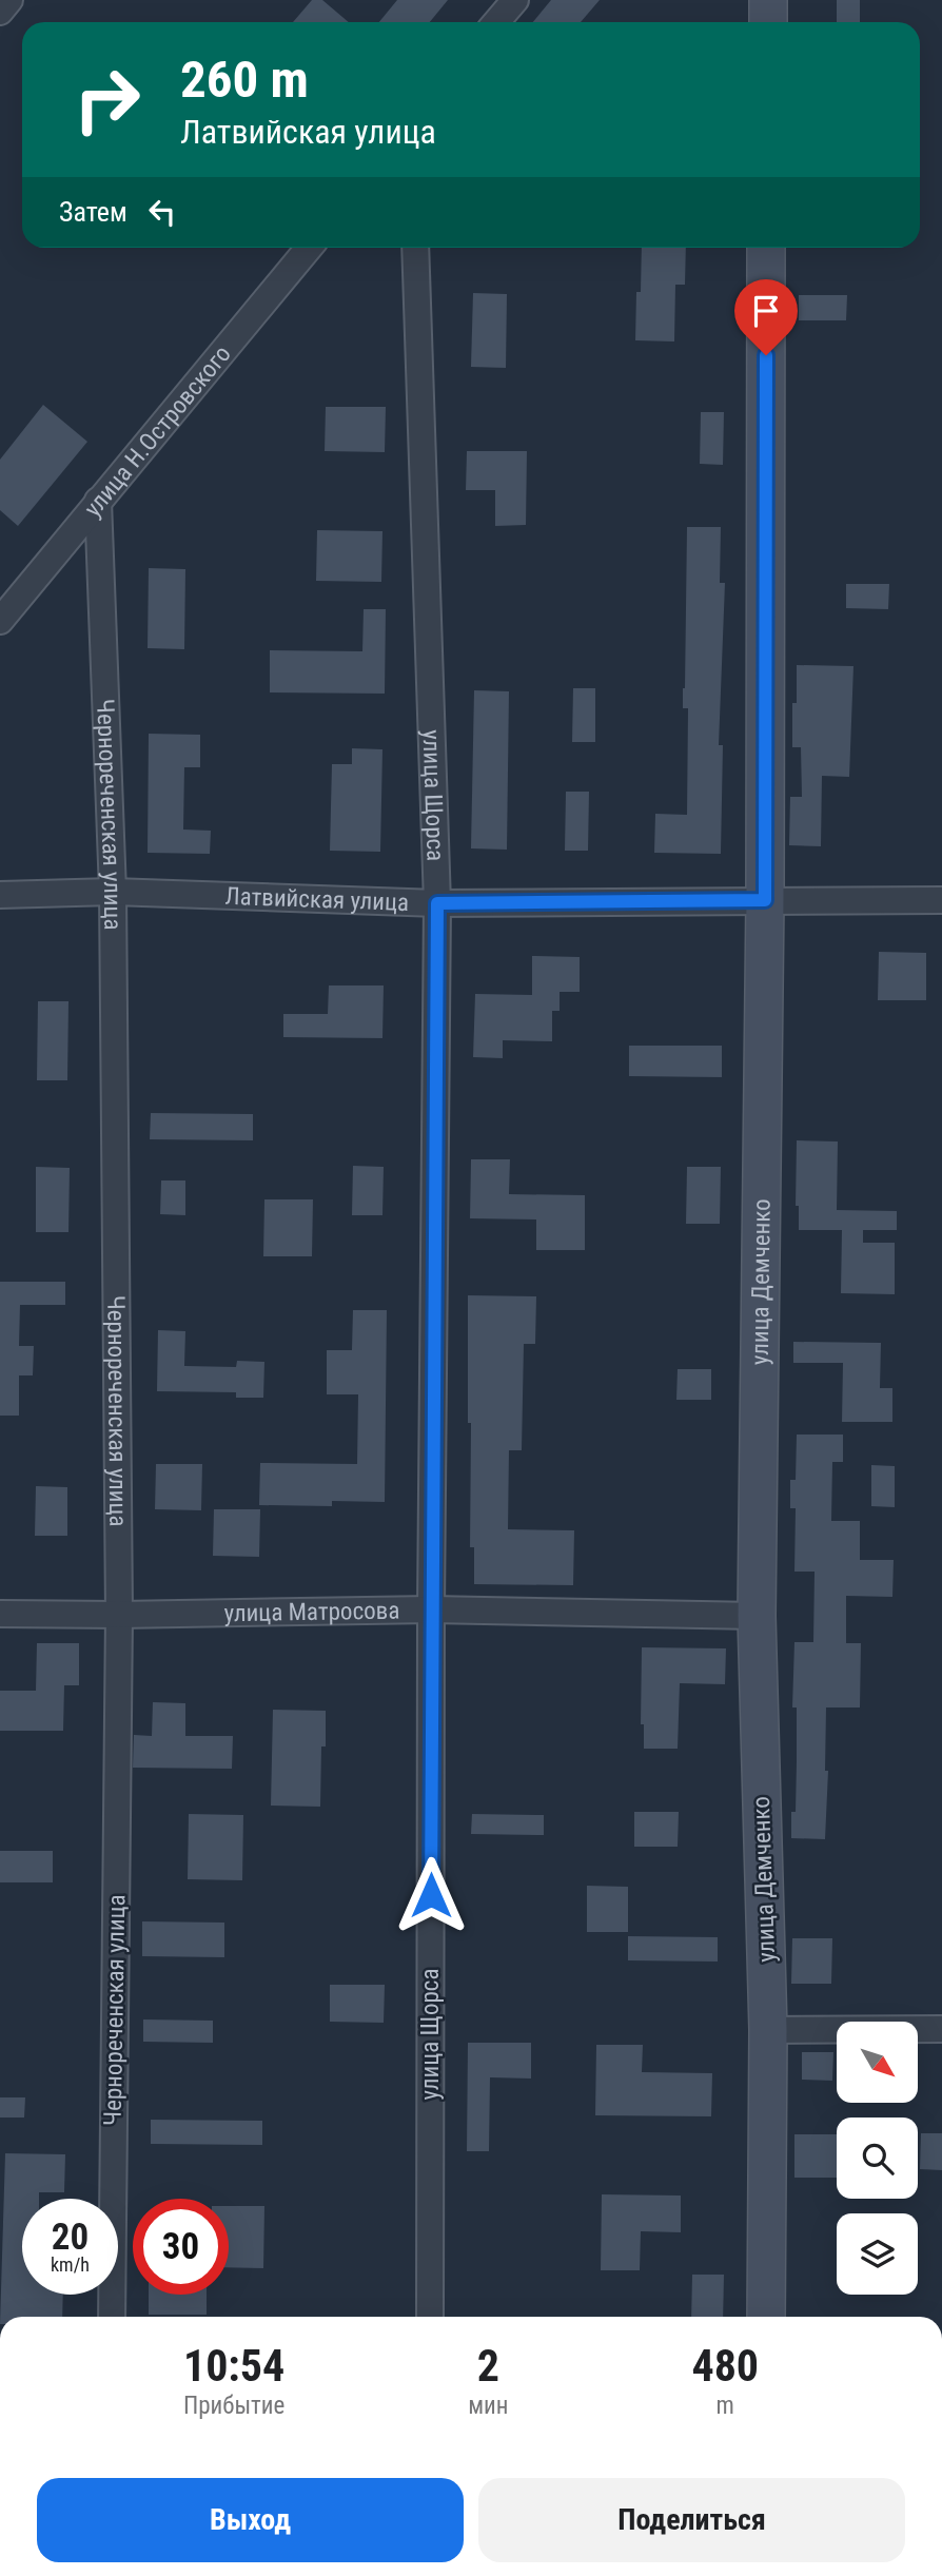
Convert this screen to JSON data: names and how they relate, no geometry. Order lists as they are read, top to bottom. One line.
{"streets":{"street":["улица Н.Островского","улица Щорса","Чернореченская улица","Латвийская улица","улица Демченко","улица Матросова"]},"crossings":[["улица Н.Островского","Чернореченская улица"],["улица Щорса","Латвийская улица"],["улица Щорса","улица Матросова"],["Чернореченская улица","Латвийская улица"],["Чернореченская улица","улица Матросова"],["Латвийская улица","улица Демченко"],["улица Демченко","улица Матросова"]],"north":"bottom right","page":{"turn":["260 m","Латвийская улица"],"then":"Затем","speed":"20 km/h","limit":"30","eta":["10:54","Прибытие","2","мин","480","m"],"buttons":["Выход","Поделиться"]}}
